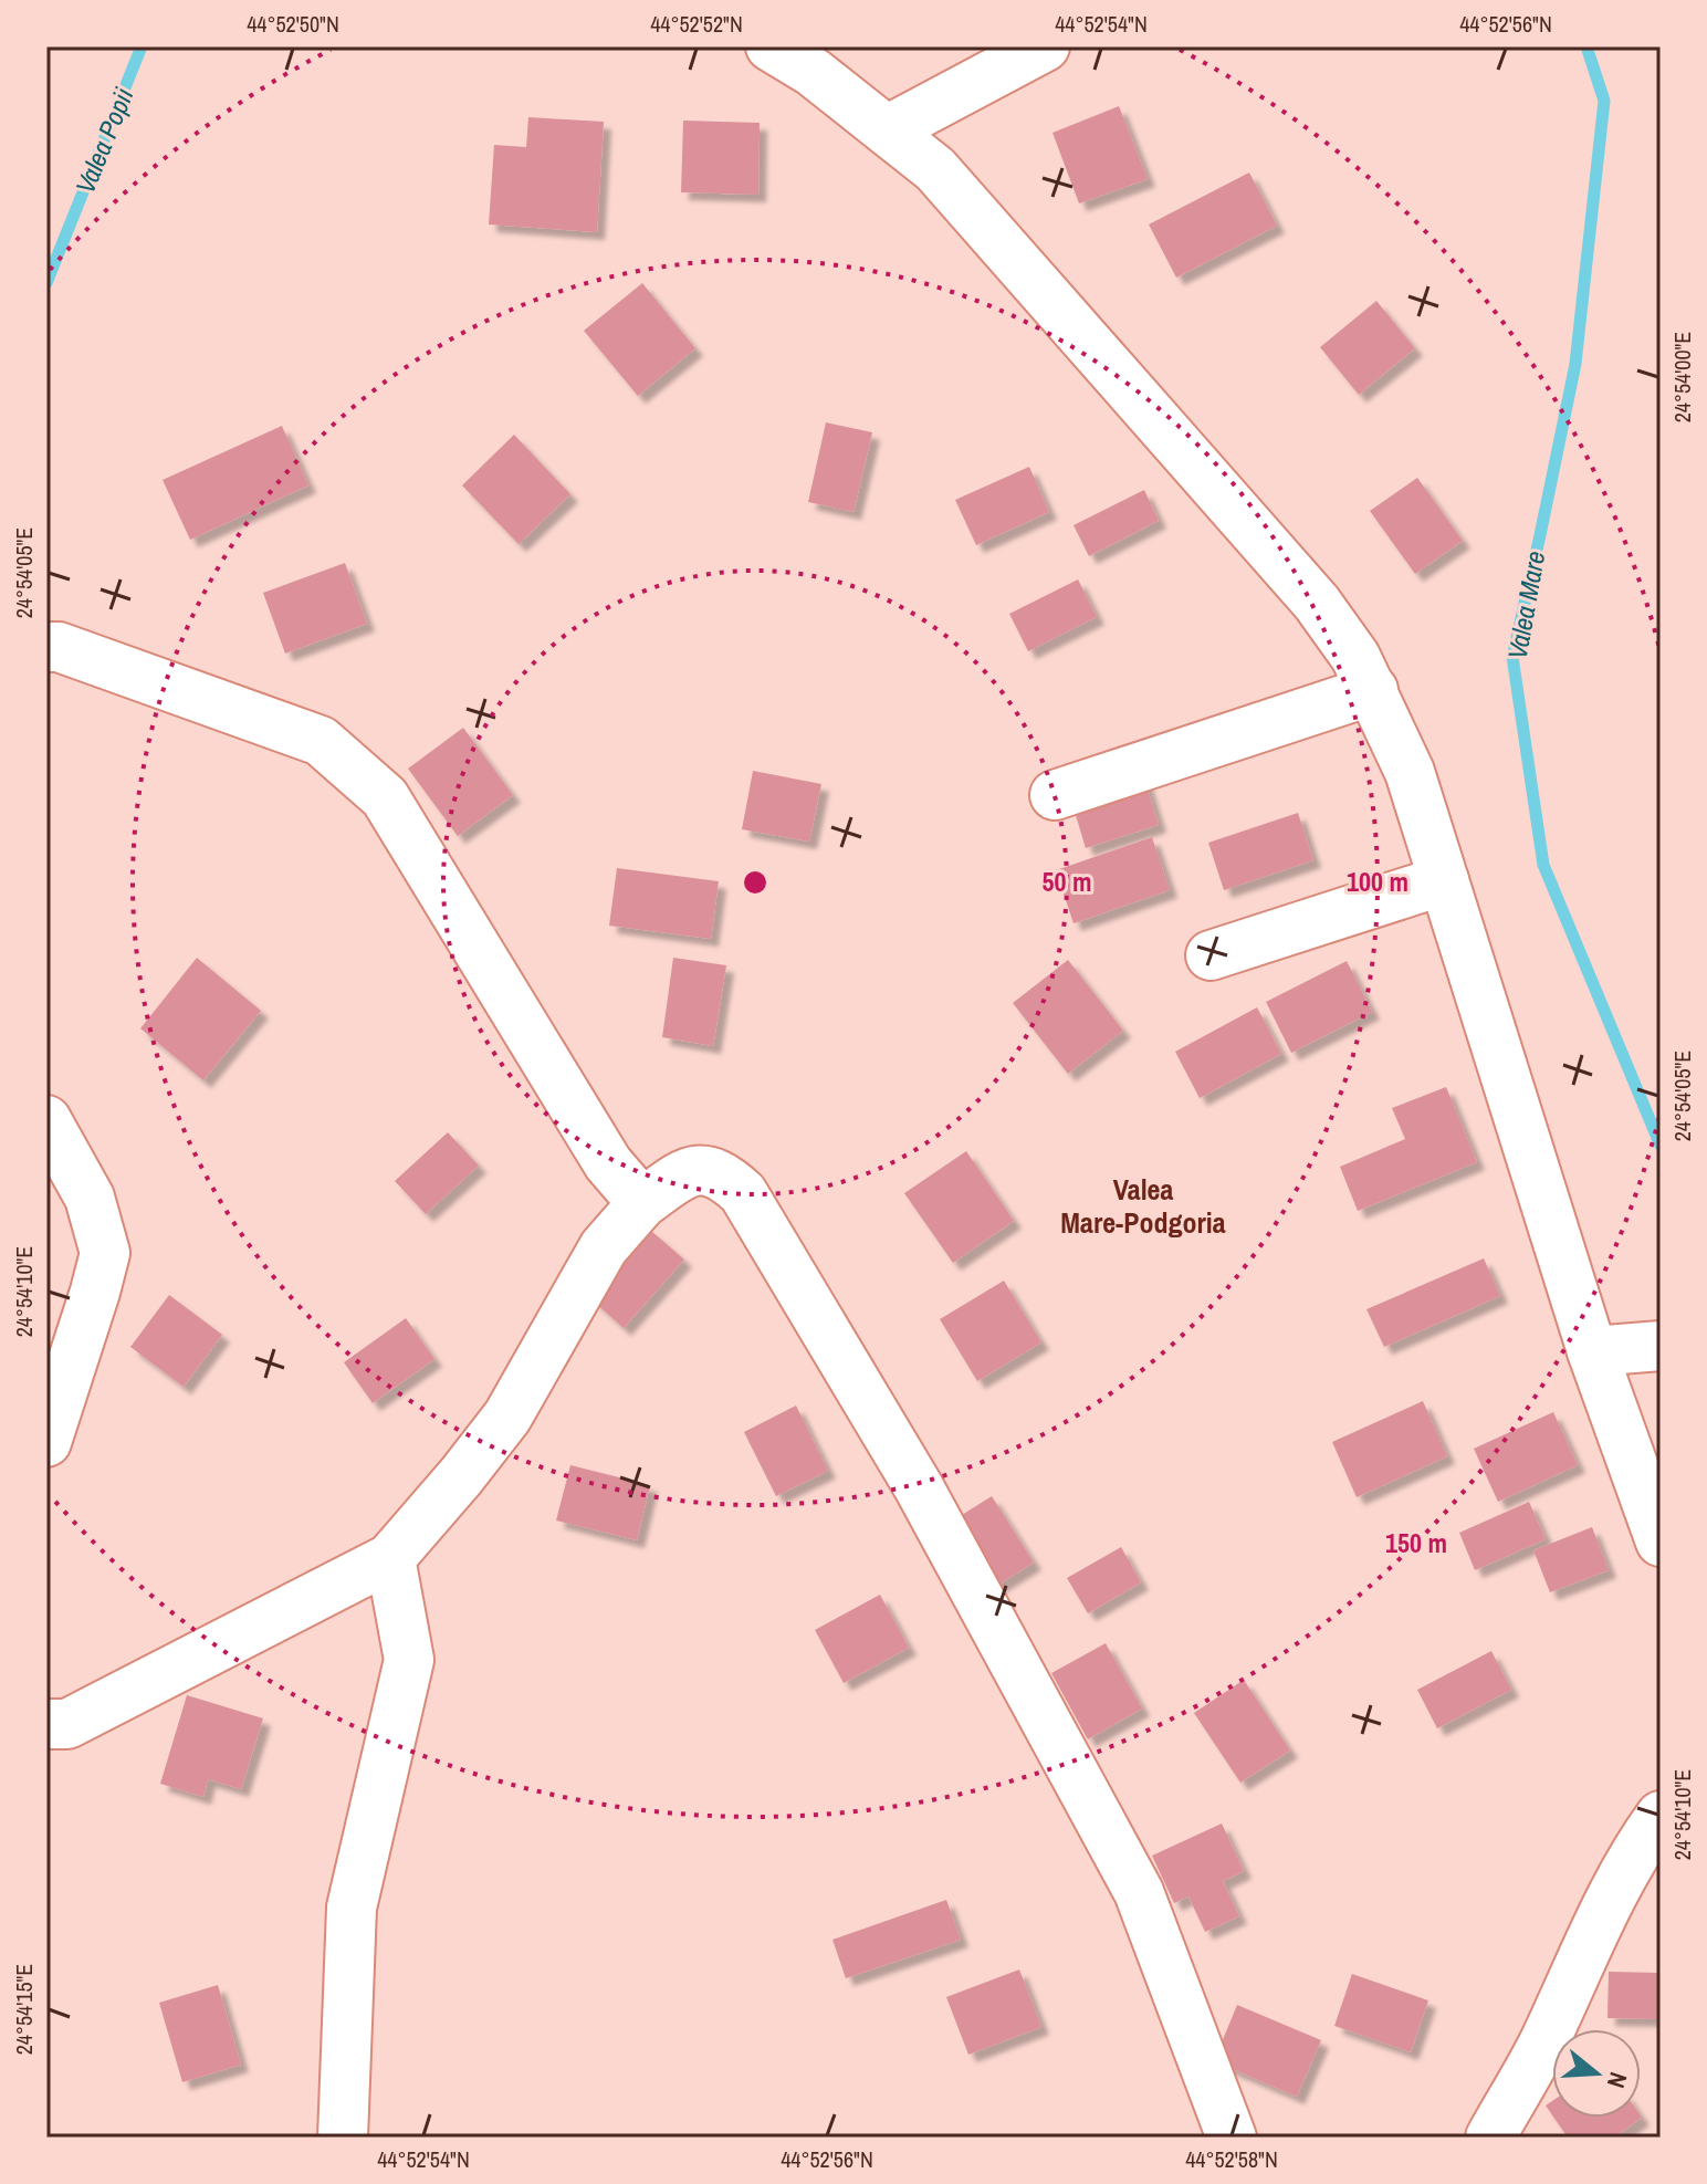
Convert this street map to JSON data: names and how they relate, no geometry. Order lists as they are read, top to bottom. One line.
{"districts":["Valea Mare-Podgoria"],"water":["Valea Popii","Valea Mare"],"north":"right","coordinates":["44°52'50\"N","44°52'52\"N","44°52'54\"N","44°52'56\"N","24°54'00\"E","24°54'05\"E","24°54'10\"E","24°54'15\"E","44°52'58\"N"],"rings":["50 m","100 m","150 m"]}
